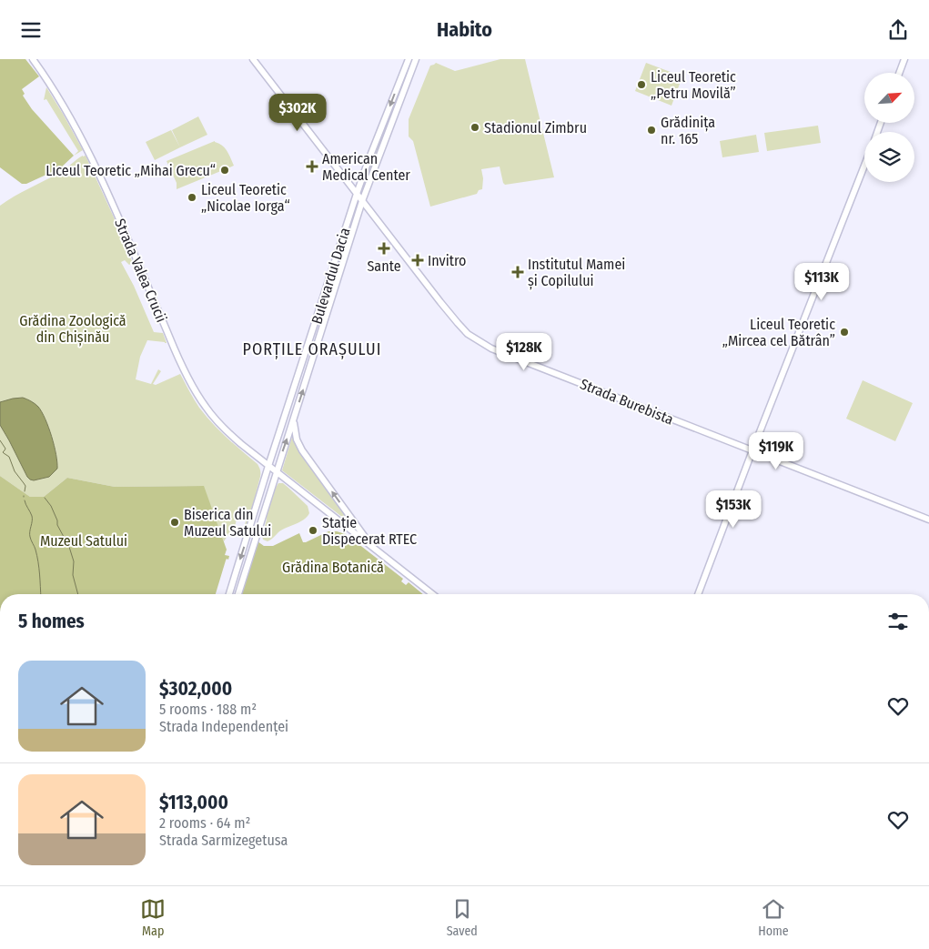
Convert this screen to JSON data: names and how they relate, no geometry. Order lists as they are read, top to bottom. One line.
{"streets":{"main road":["Strada Valea Crucii","Bulevardul Dacia","Strada Burebista"]},"crossings":[["Strada Valea Crucii","Bulevardul Dacia"],["Bulevardul Dacia","Strada Burebista"]],"districts":["PORȚILE ORAȘULUI"],"parks":["Grădina Zoologică din Chișinău","Muzeul Satului","Grădina Botanică"],"places":{"other":["Liceul Teoretic „Petru Movilă”","Stadionul Zimbru","Grădinița nr. 165","Liceul Teoretic „Mihai Grecu“","Liceul Teoretic „Nicolae Iorga“","Liceul Teoretic „Mircea cel Bătrân”","Biserica din Muzeul Satului","Stație Dispecerat RTEC"],"health":["American Medical Center","Sante","Invitro","Institutul Mamei și Copilului"]},"north":"top right","page":{"header":"Habito","price":["$302K","$113K","$128K","$119K","$153K"],"heading":"5 homes","list":[{"name":"$302,000","note":"5 rooms · 188 m² · Strada Independenței"},{"name":"$113,000","note":"2 rooms · 64 m² · Strada Sarmizegetusa"}],"tabs":["Map","Saved","Home"]}}
